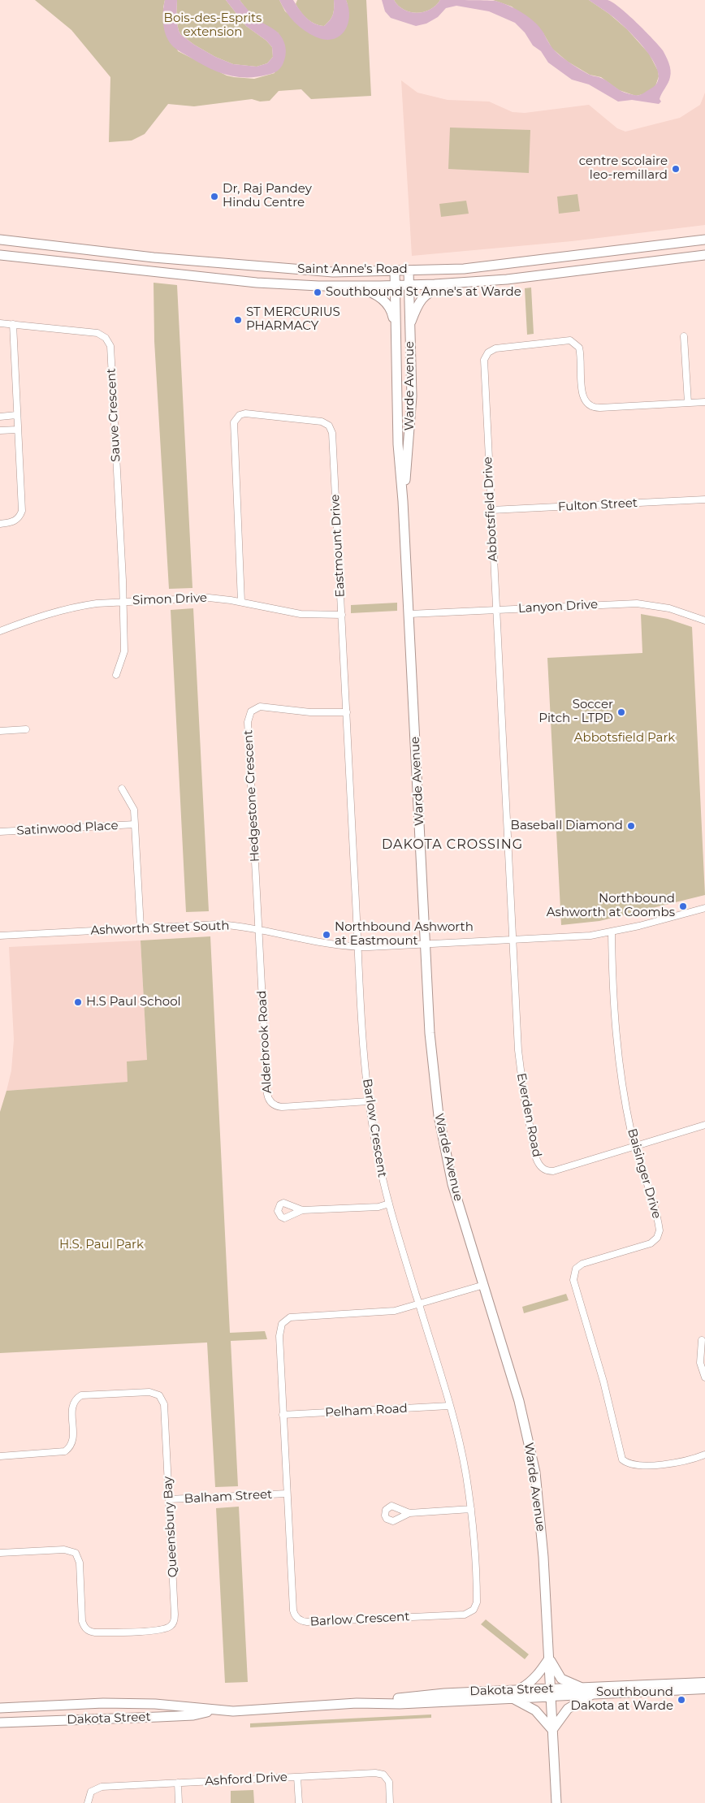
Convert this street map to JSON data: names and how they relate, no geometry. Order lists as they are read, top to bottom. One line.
{"streets":{"main road":["Saint Anne's Road","Warde Avenue","Dakota Street"],"street":["Sauve Crescent","Fulton Street","Abbotsfield Drive","Eastmount Drive","Simon Drive","Lanyon Drive","Hedgestone Crescent","Satinwood Place","Ashworth Street South","Alderbrook Road","Everden Road","Barlow Crescent","Baisinger Drive","Pelham Road","Balham Street","Queensbury Bay","Ashford Drive"]},"crossings":[["Saint Anne's Road","Warde Avenue"],["Warde Avenue","Lanyon Drive"],["Warde Avenue","Ashworth Street South"],["Warde Avenue","Barlow Crescent"],["Warde Avenue","Dakota Street"],["Sauve Crescent","Simon Drive"],["Fulton Street","Abbotsfield Drive"],["Abbotsfield Drive","Lanyon Drive"],["Abbotsfield Drive","Ashworth Street South"],["Abbotsfield Drive","Everden Road"],["Eastmount Drive","Simon Drive"],["Eastmount Drive","Hedgestone Crescent"],["Eastmount Drive","Ashworth Street South"],["Eastmount Drive","Barlow Crescent"],["Hedgestone Crescent","Ashworth Street South"],["Hedgestone Crescent","Alderbrook Road"],["Satinwood Place","Ashworth Street South"],["Ashworth Street South","Alderbrook Road"],["Ashworth Street South","Everden Road"],["Ashworth Street South","Barlow Crescent"],["Ashworth Street South","Baisinger Drive"],["Alderbrook Road","Barlow Crescent"],["Everden Road","Baisinger Drive"],["Barlow Crescent","Pelham Road"],["Barlow Crescent","Balham Street"],["Balham Street","Queensbury Bay"]],"districts":["DAKOTA CROSSING"],"parks":["Bois-des-Esprits extension","Abbotsfield Park","H.S. Paul Park"],"places":["centre scolaire leo-remillard","Dr, Raj Pandey Hindu Centre","Southbound St Anne's at Warde","ST MERCURIUS PHARMACY","Soccer Pitch - LTPD","Baseball Diamond","Northbound Ashworth at Coombs","Northbound Ashworth at Eastmount","H.S Paul School","Southbound Dakota at Warde"]}
